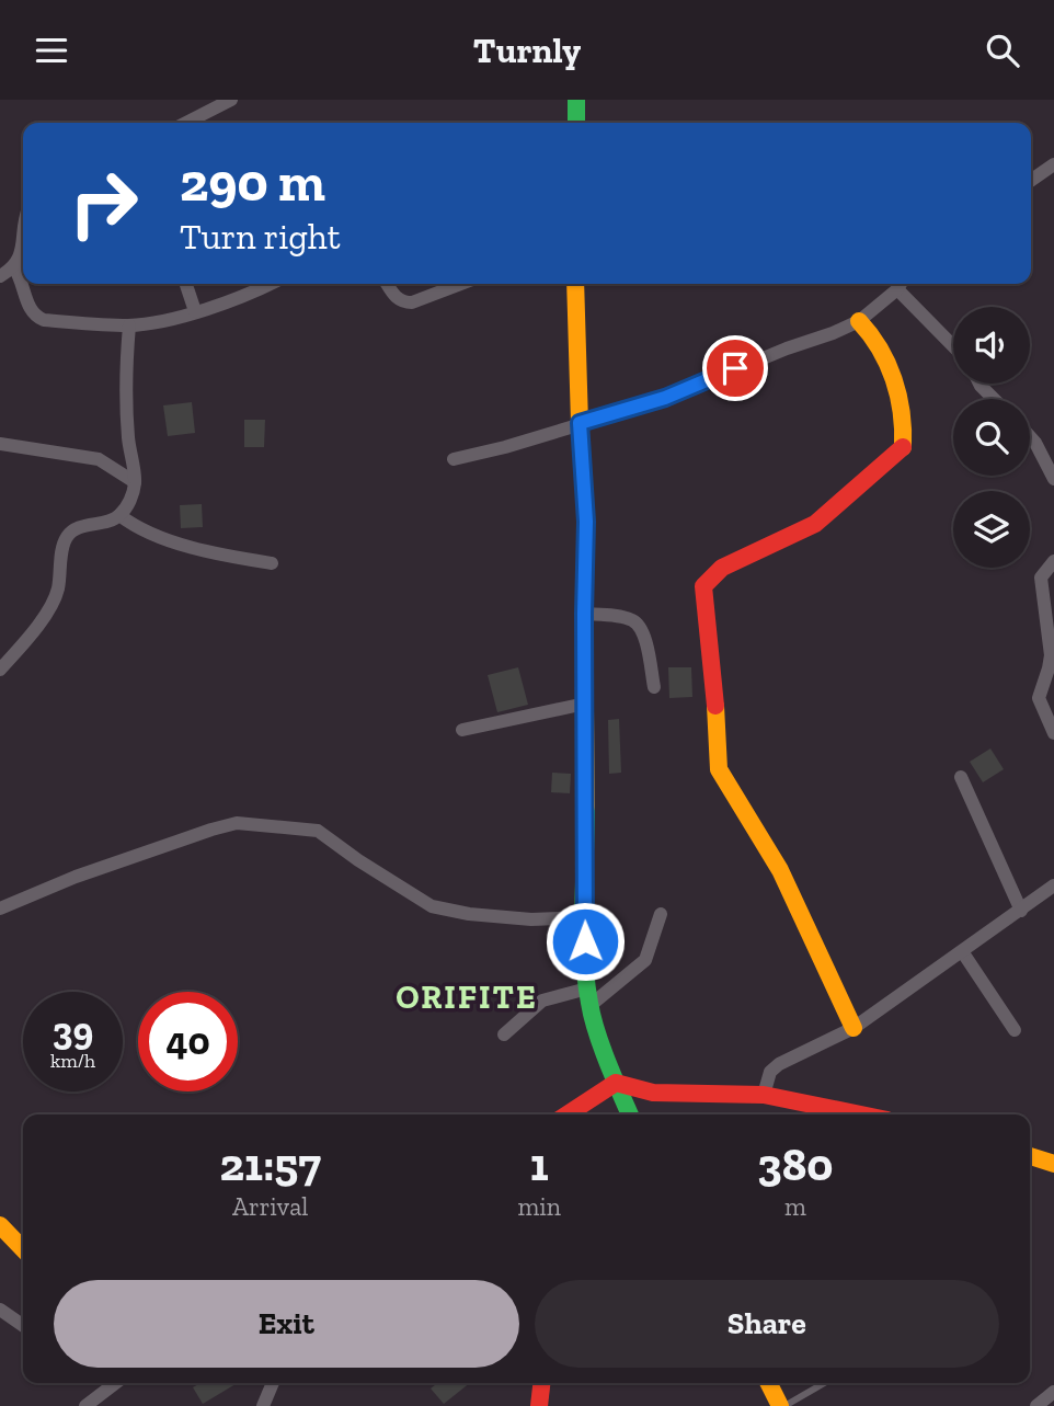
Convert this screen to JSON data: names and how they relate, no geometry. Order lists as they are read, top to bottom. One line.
{"districts":["ORIFITE"],"page":{"header":"Turnly","turn":["290 m","Turn right"],"speed":"39 km/h","limit":"40","eta":["21:57","Arrival","1","min","380","m"],"buttons":["Exit","Share"]}}
